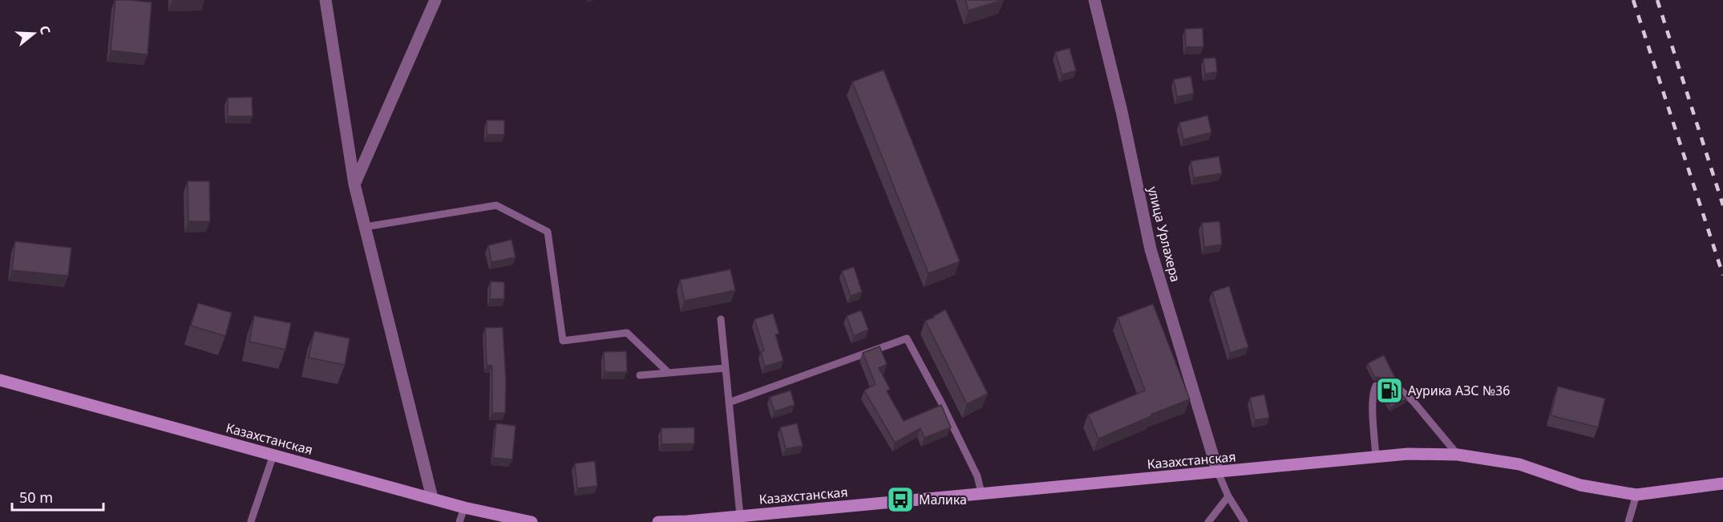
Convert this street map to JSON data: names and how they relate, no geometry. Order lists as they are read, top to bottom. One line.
{"streets":{"main road":["Казахстанская"],"street":["улица Урлахера"]},"crossings":[["улица Урлахера","Казахстанская"]],"places":{"fuel station":["Аурика АЗС №36"],"bus stop":["Малика"]},"scale_bar":"50 m","north":"right"}
